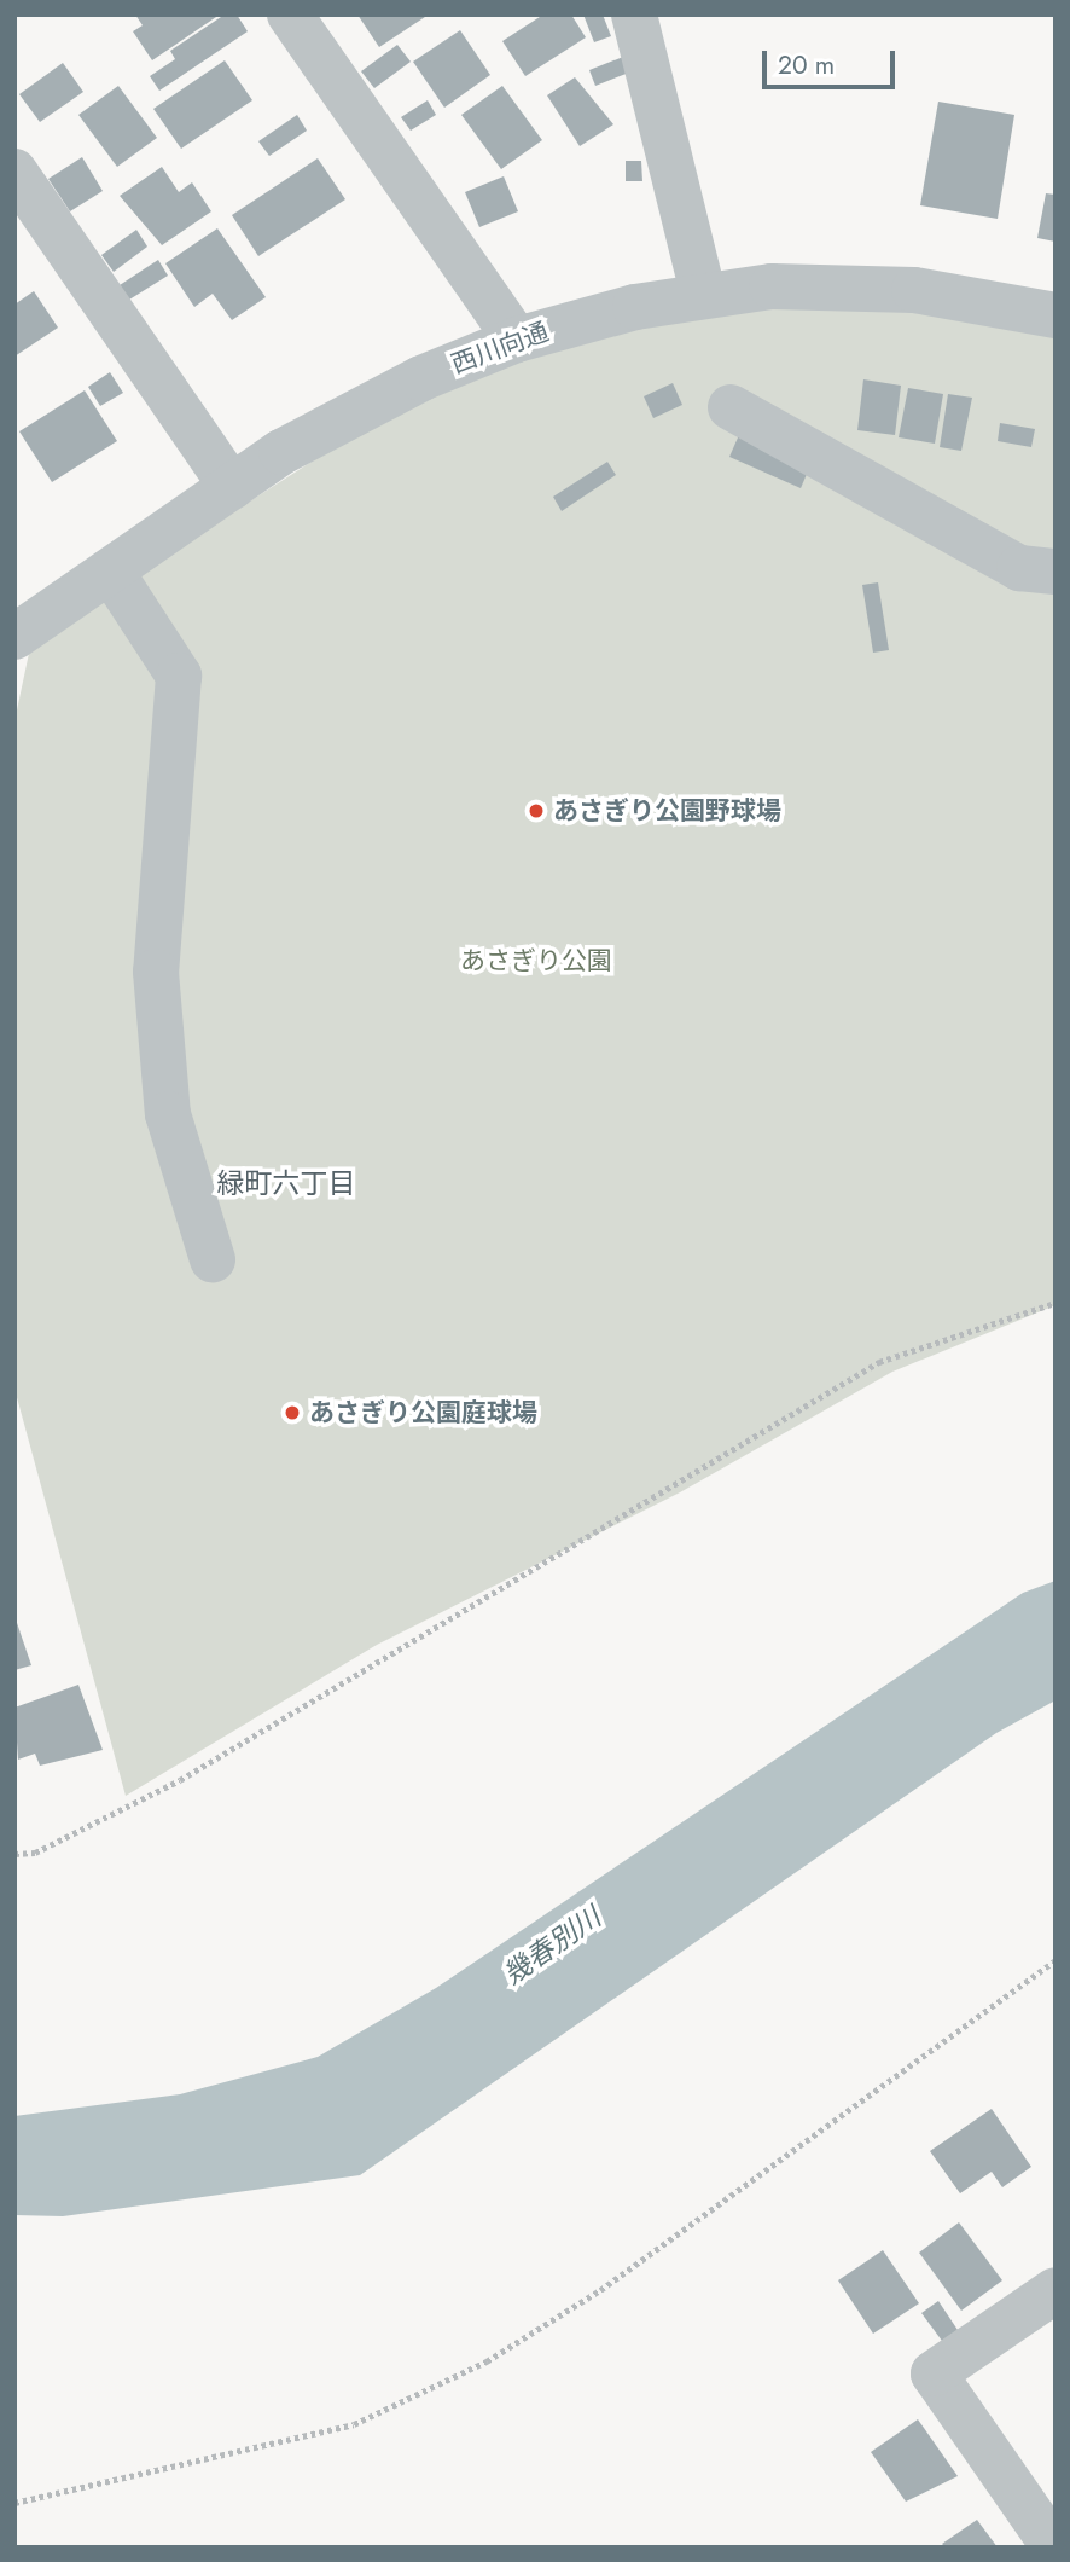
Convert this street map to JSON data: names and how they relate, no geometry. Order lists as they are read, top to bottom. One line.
{"streets":{"street":["西川向通"]},"districts":["緑町六丁目"],"water":["幾春別川"],"parks":["あさぎり公園"],"places":["あさぎり公園野球場","あさぎり公園庭球場"],"scale_bar":"20 m"}
